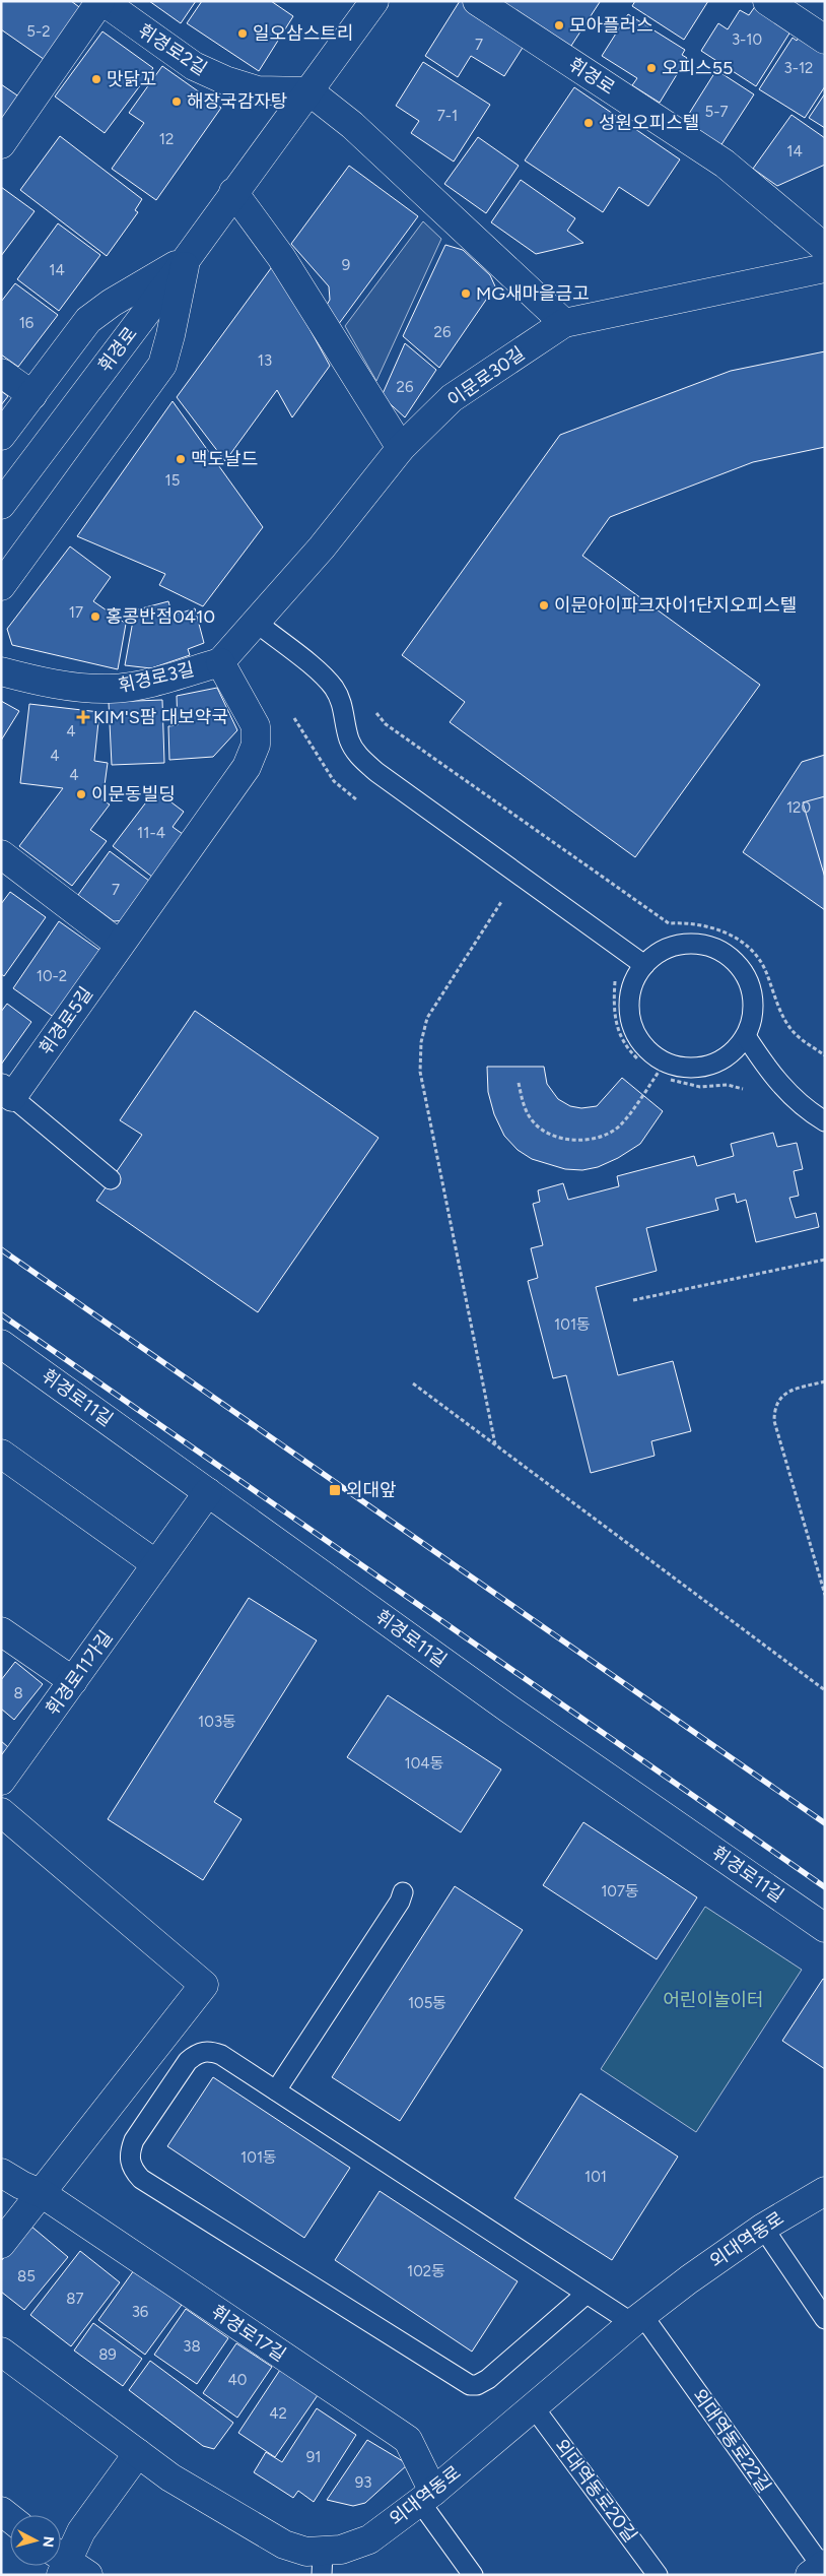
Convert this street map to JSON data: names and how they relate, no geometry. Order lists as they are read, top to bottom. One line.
{"streets":{"street":["휘경로2길","휘경로","이문로30길","휘경로3길","휘경로5길","휘경로11길","휘경로11가길","외대역동로","휘경로17길"],"lane":["외대역동로22길","외대역동로20길"]},"crossings":[["휘경로2길","휘경로"],["이문로30길","휘경로3길"],["이문로30길","휘경로5길"],["휘경로3길","휘경로5길"],["휘경로11길","휘경로11가길"],["외대역동로","휘경로17길"],["외대역동로","외대역동로22길"],["외대역동로","외대역동로20길"]],"parks":["어린이놀이터"],"places":{"other":["모아플러스","일오삼스트리","오피스55","맛닭꼬","해장국감자탕","성원오피스텔","MG새마을금고","맥도날드","이문아이파크자이1단지오피스텔","홍콩반점0410","이문동빌딩"],"health":["KIM'S팜 대보약국"],"transit":["외대앞"]},"house_numbers":["5-2","3-10","7","3-12","5-7","7-1","12","14","9","14","16","26","13","26","15","17","4","4","4","120","11-4","7","10-2","101동","8","103동","104동","107동","105동","101동","101","102동","85","87","36","38","89","40","42","91","93"],"north":"right"}
